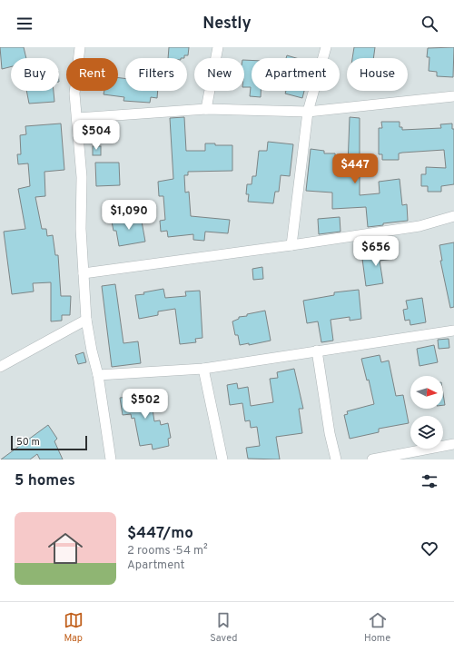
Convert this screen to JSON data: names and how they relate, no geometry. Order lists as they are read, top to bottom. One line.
{"scale_bar":"50 m","north":"right","page":{"header":"Nestly","chip":["Buy","Rent","Filters","New","Apartment","House"],"price":["$504","$447","$1,090","$656","$502"],"scale":"50 m","heading":"5 homes","list":[{"name":"$447/mo","note":"2 rooms · 54 m² · Apartment"}],"tabs":["Map","Saved","Home"]}}
